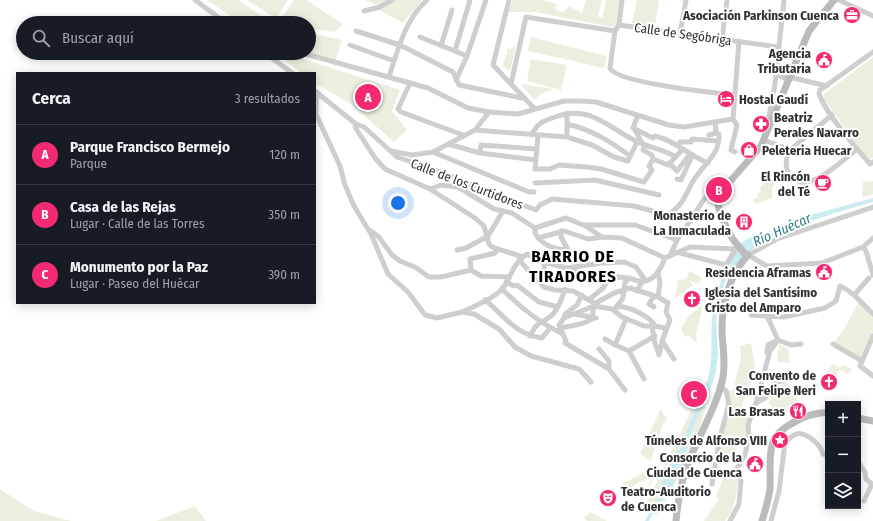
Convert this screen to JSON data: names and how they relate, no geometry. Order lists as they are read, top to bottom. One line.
{"streets":{"street":["Calle de Segóbriga","Calle de los Curtidores"]},"districts":["BARRIO DE TIRADORES"],"water":["Río Huécar"],"places":{"office":["Asociación Parkinson Cuenca"],"public building":["Agencia Tributaria","Residencia Aframas","Consorcio de la Ciudad de Cuenca"],"hotel":["Hostal Gaudí"],"pharmacy":["Beatriz Perales Navarro"],"shop":["Peleteria Huecar"],"cafe":["El Rincón del Té"],"building":["Monasterio de La Inmaculada"],"church":["Iglesia del Santísimo Cristo del Amparo","Convento de San Felipe Neri"],"restaurant":["Las Brasas"],"place":["Túneles de Alfonso VIII"],"theatre":["Teatro-Auditorio de Cuenca"]},"page":{"search":"Buscar aquí","heading":["Cerca","3 resultados"],"pins":["A","B","C"],"list":[{"mark":"A","name":"Parque Francisco Bermejo","note":"Parque","value":"120 m"},{"mark":"B","name":"Casa de las Rejas","note":"Lugar · Calle de las Torres","value":"350 m"},{"mark":"C","name":"Monumento por la Paz","note":"Lugar · Paseo del Huécar","value":"390 m"}],"map_buttons":["+","−"]}}
